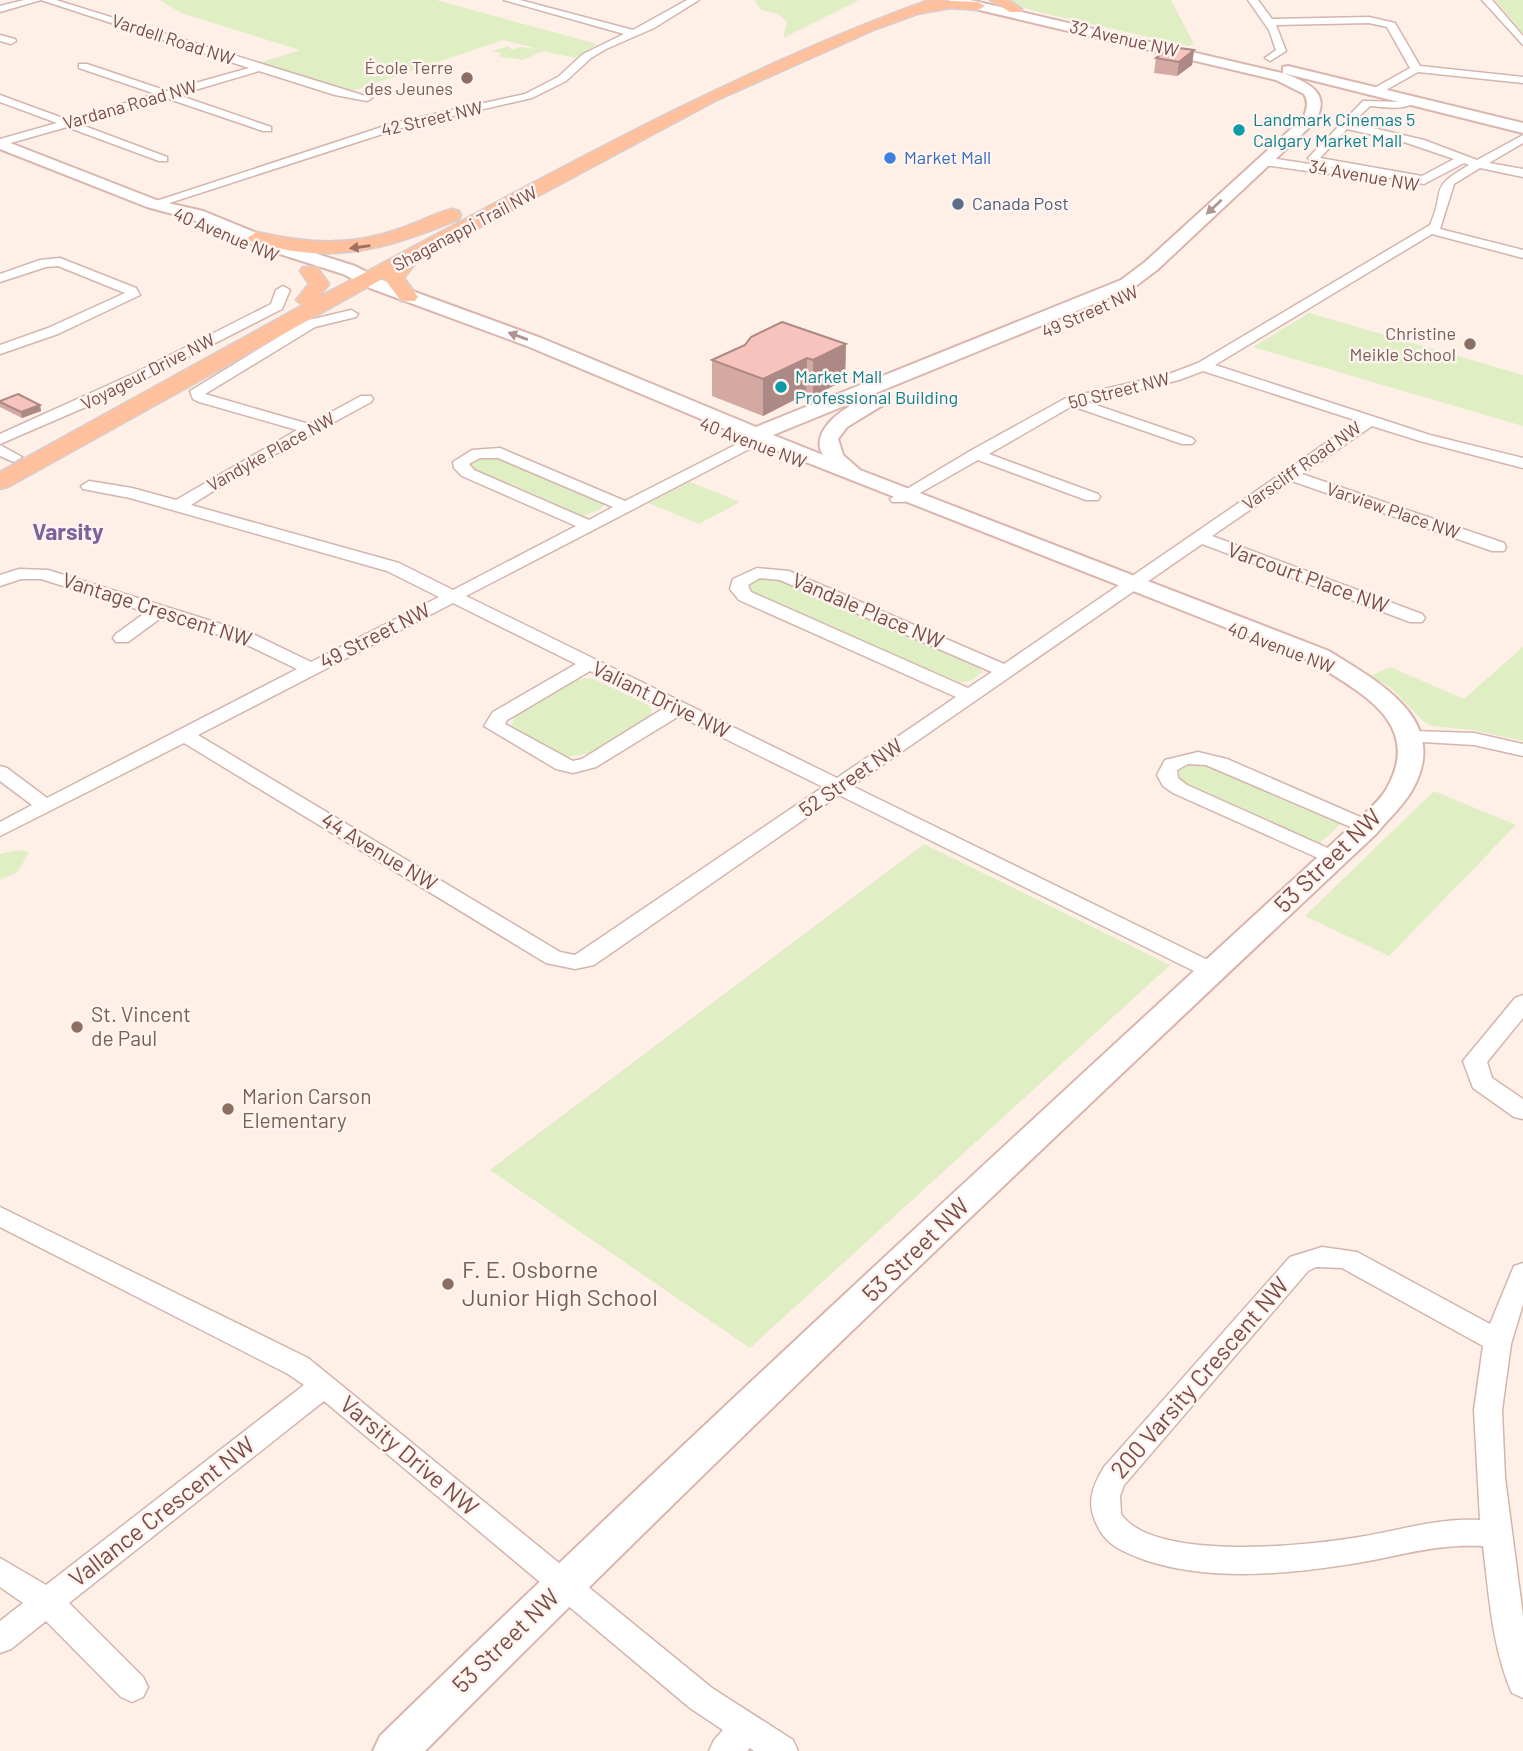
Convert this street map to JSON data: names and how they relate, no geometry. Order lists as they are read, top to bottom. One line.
{"streets":{"main road":["Shaganappi Trail NW"],"street":["32 Avenue NW","Vardell Road NW","Vardana Road NW","42 Street NW","34 Avenue NW","40 Avenue NW","49 Street NW","Voyageur Drive NW","50 Street NW","Vandyke Place NW","Varscliff Road NW","Varview Place NW","Varcourt Place NW","Vantage Crescent NW","Vandale Place NW","Valiant Drive NW","52 Street NW","44 Avenue NW","53 Street NW","200 Varsity Crescent NW","Varsity Drive NW","Vallance Crescent NW"]},"crossings":[["32 Avenue NW","49 Street NW"],["Vardell Road NW","Vardana Road NW"],["Vardana Road NW","40 Avenue NW"],["42 Street NW","40 Avenue NW"],["34 Avenue NW","49 Street NW"],["Shaganappi Trail NW","40 Avenue NW"],["Shaganappi Trail NW","Voyageur Drive NW"],["40 Avenue NW","49 Street NW"],["40 Avenue NW","50 Street NW"],["40 Avenue NW","Varscliff Road NW"],["40 Avenue NW","52 Street NW"],["40 Avenue NW","53 Street NW"],["49 Street NW","Vantage Crescent NW"],["49 Street NW","Valiant Drive NW"],["49 Street NW","44 Avenue NW"],["Voyageur Drive NW","Vandyke Place NW"],["50 Street NW","Varscliff Road NW"],["Vandyke Place NW","Valiant Drive NW"],["Varscliff Road NW","Varview Place NW"],["Varscliff Road NW","Varcourt Place NW"],["Varscliff Road NW","52 Street NW"],["Vandale Place NW","52 Street NW"],["Valiant Drive NW","52 Street NW"],["Valiant Drive NW","53 Street NW"],["52 Street NW","44 Avenue NW"],["53 Street NW","Varsity Drive NW"],["Varsity Drive NW","Vallance Crescent NW"]],"districts":["Varsity"],"places":["École Terre des Jeunes","Landmark Cinemas 5 Calgary Market Mall","Market Mall","Canada Post","Christine Meikle School","Market Mall Professional Building","St. Vincent de Paul","Marion Carson Elementary","F. E. Osborne Junior High School"]}
